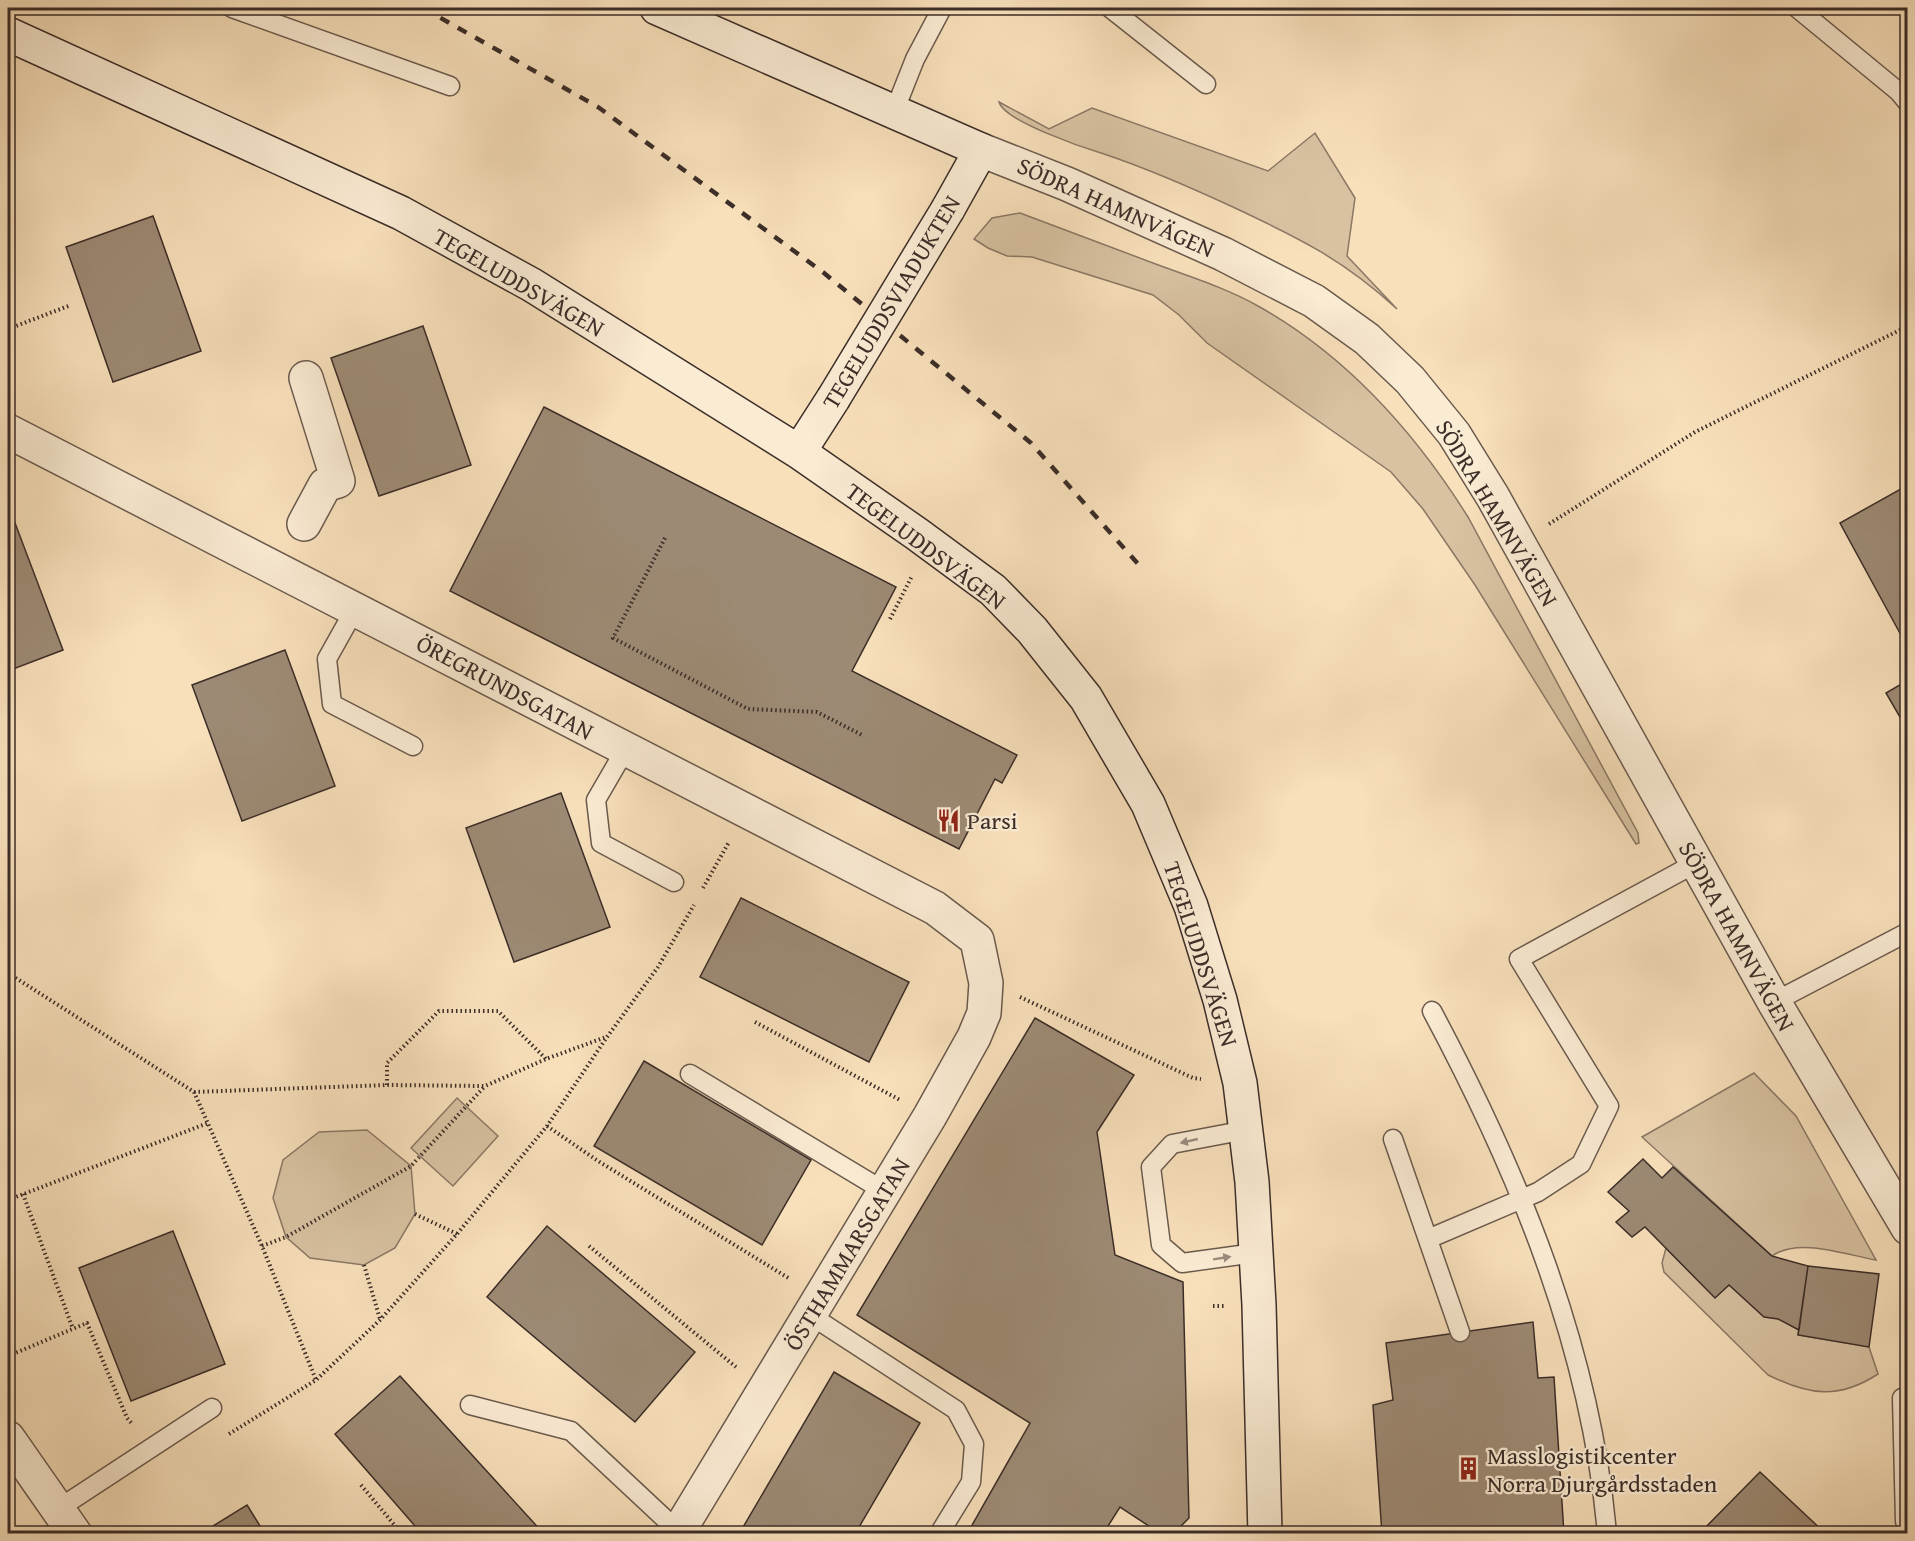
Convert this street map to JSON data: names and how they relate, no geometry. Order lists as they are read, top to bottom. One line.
{"streets":{"street":["SÖDRA HAMNVÄGEN","TEGELUDDSVÄGEN","TEGELUDDSVIADUKTEN","ÖREGRUNDSGATAN","ÖSTHAMMARSGATAN"]},"crossings":[["SÖDRA HAMNVÄGEN","TEGELUDDSVIADUKTEN"],["TEGELUDDSVÄGEN","TEGELUDDSVIADUKTEN"],["ÖREGRUNDSGATAN","ÖSTHAMMARSGATAN"]],"places":{"restaurant":["Parsi"],"building":["Masslogistikcenter Norra Djurgårdsstaden"]}}
